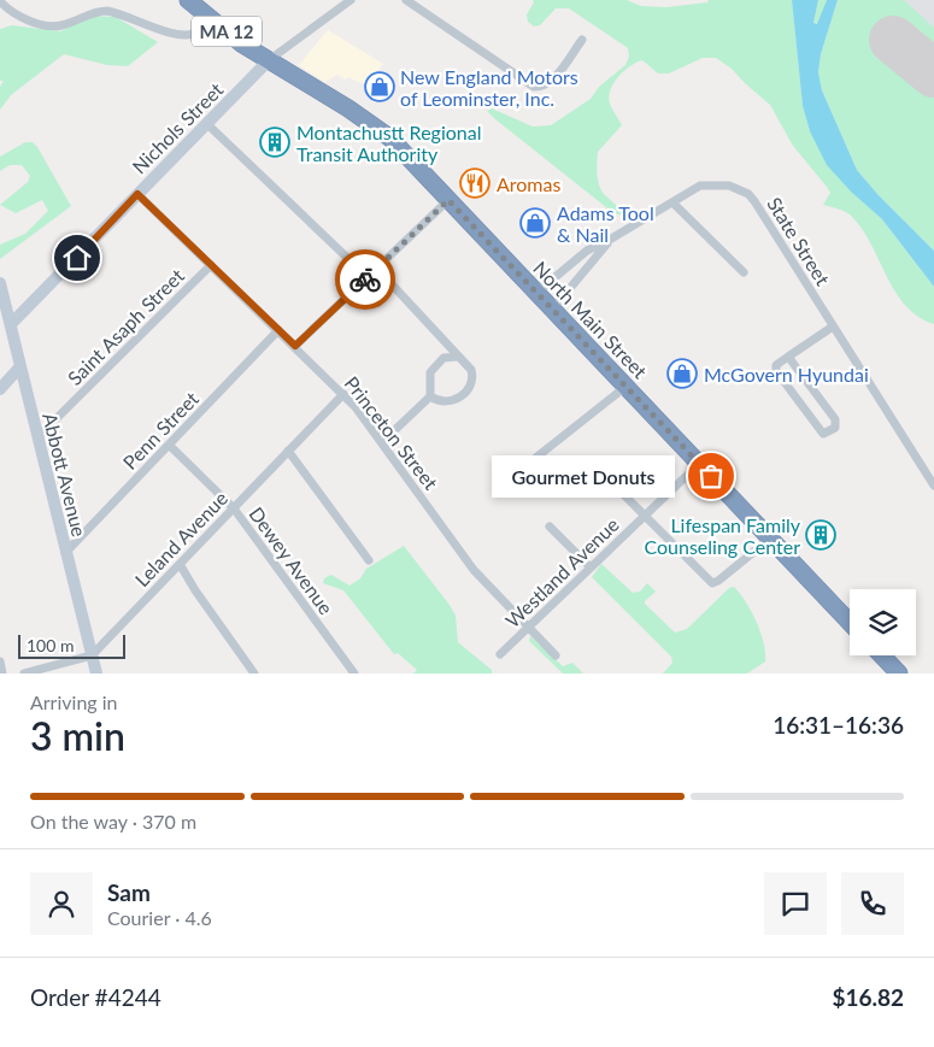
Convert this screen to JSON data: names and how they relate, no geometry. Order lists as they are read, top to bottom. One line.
{"streets":{"highway":["MA 12","North Main Street"],"main road":["Nichols Street","Abbott Avenue"],"street":["State Street","Saint Asaph Street","Penn Street","Princeton Street","Leland Avenue","Dewey Avenue","Westland Avenue"]},"crossings":[["MA 12","Nichols Street"],["MA 12","North Main Street"],["Nichols Street","North Main Street"],["Nichols Street","Princeton Street"],["Nichols Street","Abbott Avenue"],["State Street","North Main Street"],["North Main Street","Westland Avenue"],["Saint Asaph Street","Princeton Street"],["Saint Asaph Street","Abbott Avenue"],["Penn Street","Princeton Street"],["Penn Street","Abbott Avenue"],["Penn Street","Dewey Avenue"],["Princeton Street","Leland Avenue"],["Princeton Street","Westland Avenue"],["Abbott Avenue","Leland Avenue"],["Leland Avenue","Dewey Avenue"]],"places":{"shop":["New England Motors of Leominster, Inc.","Adams Tool & Nail","McGovern Hyundai"],"building":["Montachustt Regional Transit Authority","Lifespan Family Counseling Center"],"restaurant":["Aromas"],"other":["Gourmet Donuts"]},"scale_bar":"100 m","page":{"bubble":"Gourmet Donuts","scale":"100 m","heading":["3 min","Arriving in","16:31–16:36"],"panel":["Sam","Courier · 4.6","Order #4244","$16.82"],"bar":"On the way · 370 m"}}
